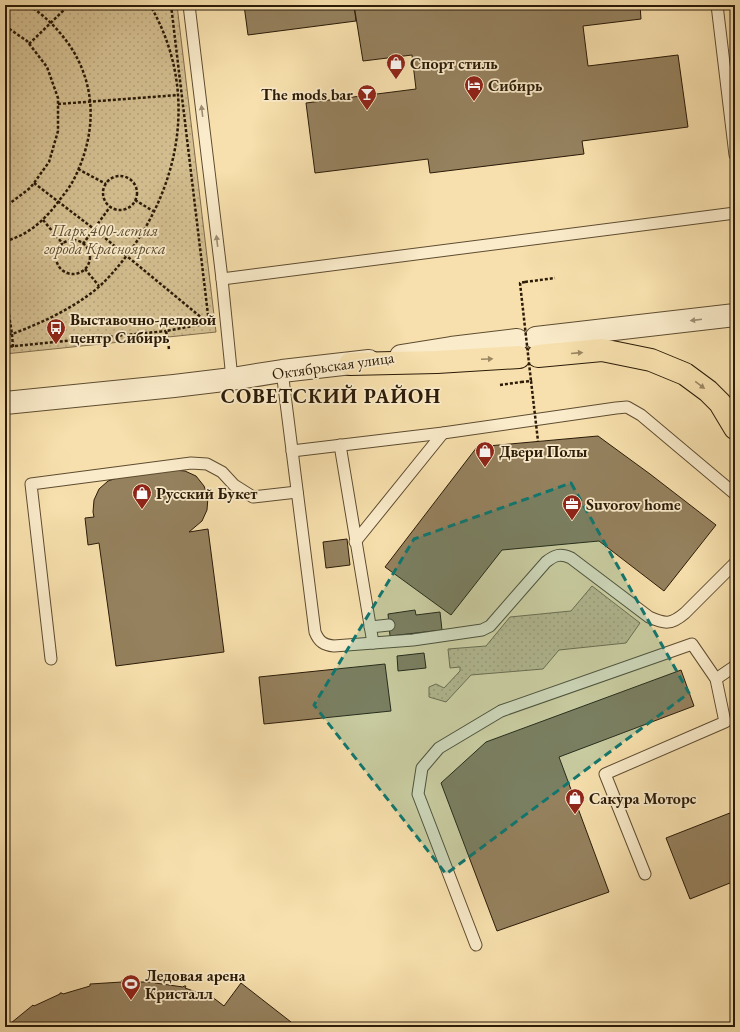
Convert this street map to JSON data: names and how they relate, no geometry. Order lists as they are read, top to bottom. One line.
{"streets":{"street":["Октябрьская улица"]},"districts":["СОВЕТСКИЙ РАЙОН"],"parks":["Парк 400-летия города Красноярска"],"places":{"shop":["Спорт стиль","Двери Полы","Русский Букет","Сакура Моторс"],"hotel":["Сибирь"],"bar":["The mods bar"],"bus stop":["Выставочно-деловой центр Сибирь"],"office":["Suvorov home"],"sports":["Ледовая арена Кристалл"]}}
